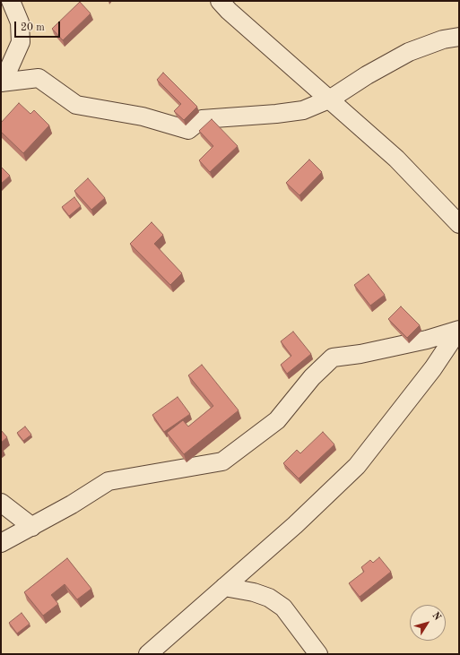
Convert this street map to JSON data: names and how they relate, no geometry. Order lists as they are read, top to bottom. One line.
{"scale_bar":"20 m","north":"top right"}
